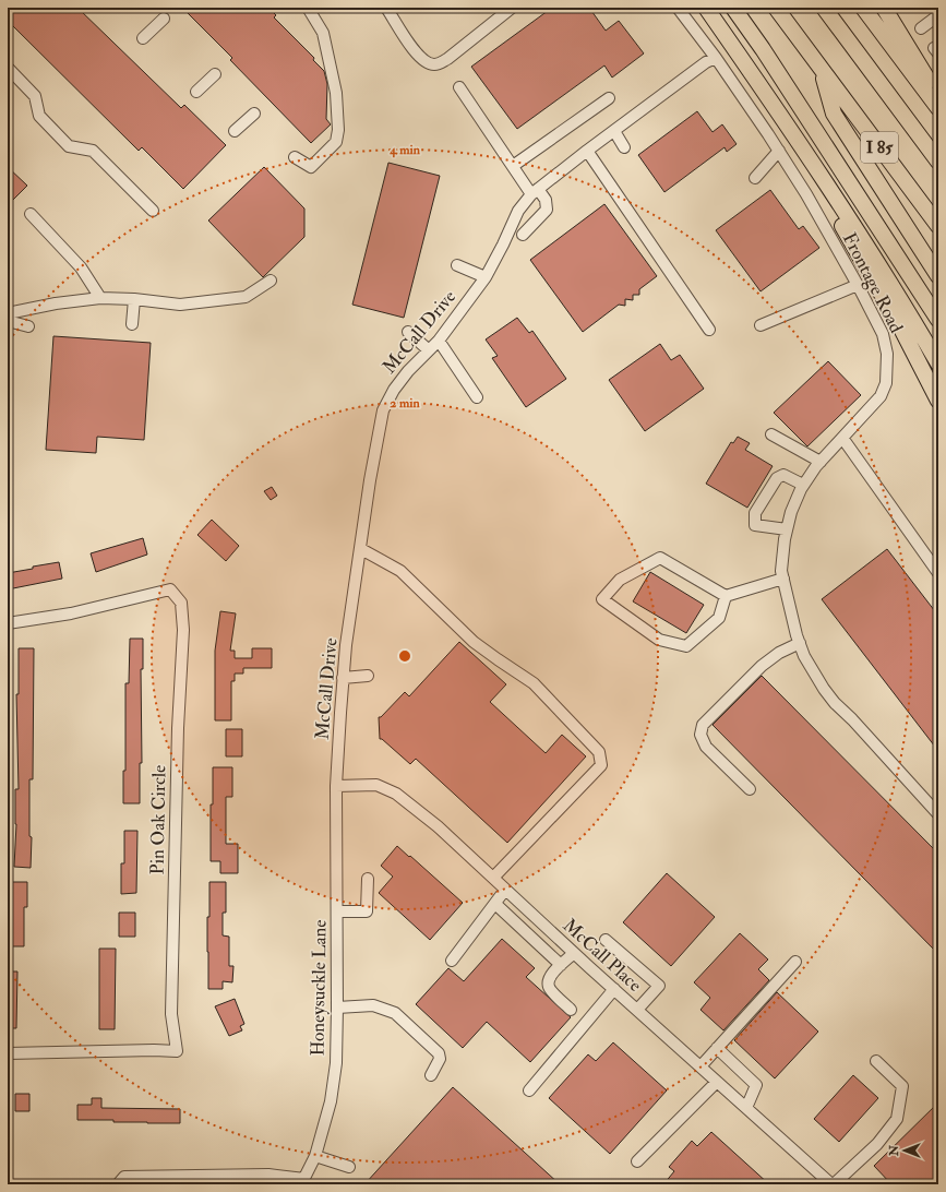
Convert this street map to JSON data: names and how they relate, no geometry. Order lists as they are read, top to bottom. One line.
{"streets":{"highway":["I 85"],"street":["Frontage Road","McCall Drive","Pin Oak Circle","McCall Place","Honeysuckle Lane"]},"crossings":[["Frontage Road","McCall Drive"],["McCall Drive","McCall Place"],["McCall Drive","Honeysuckle Lane"],["McCall Place","Honeysuckle Lane"]],"north":"left","rings":["4 min","2 min"]}
